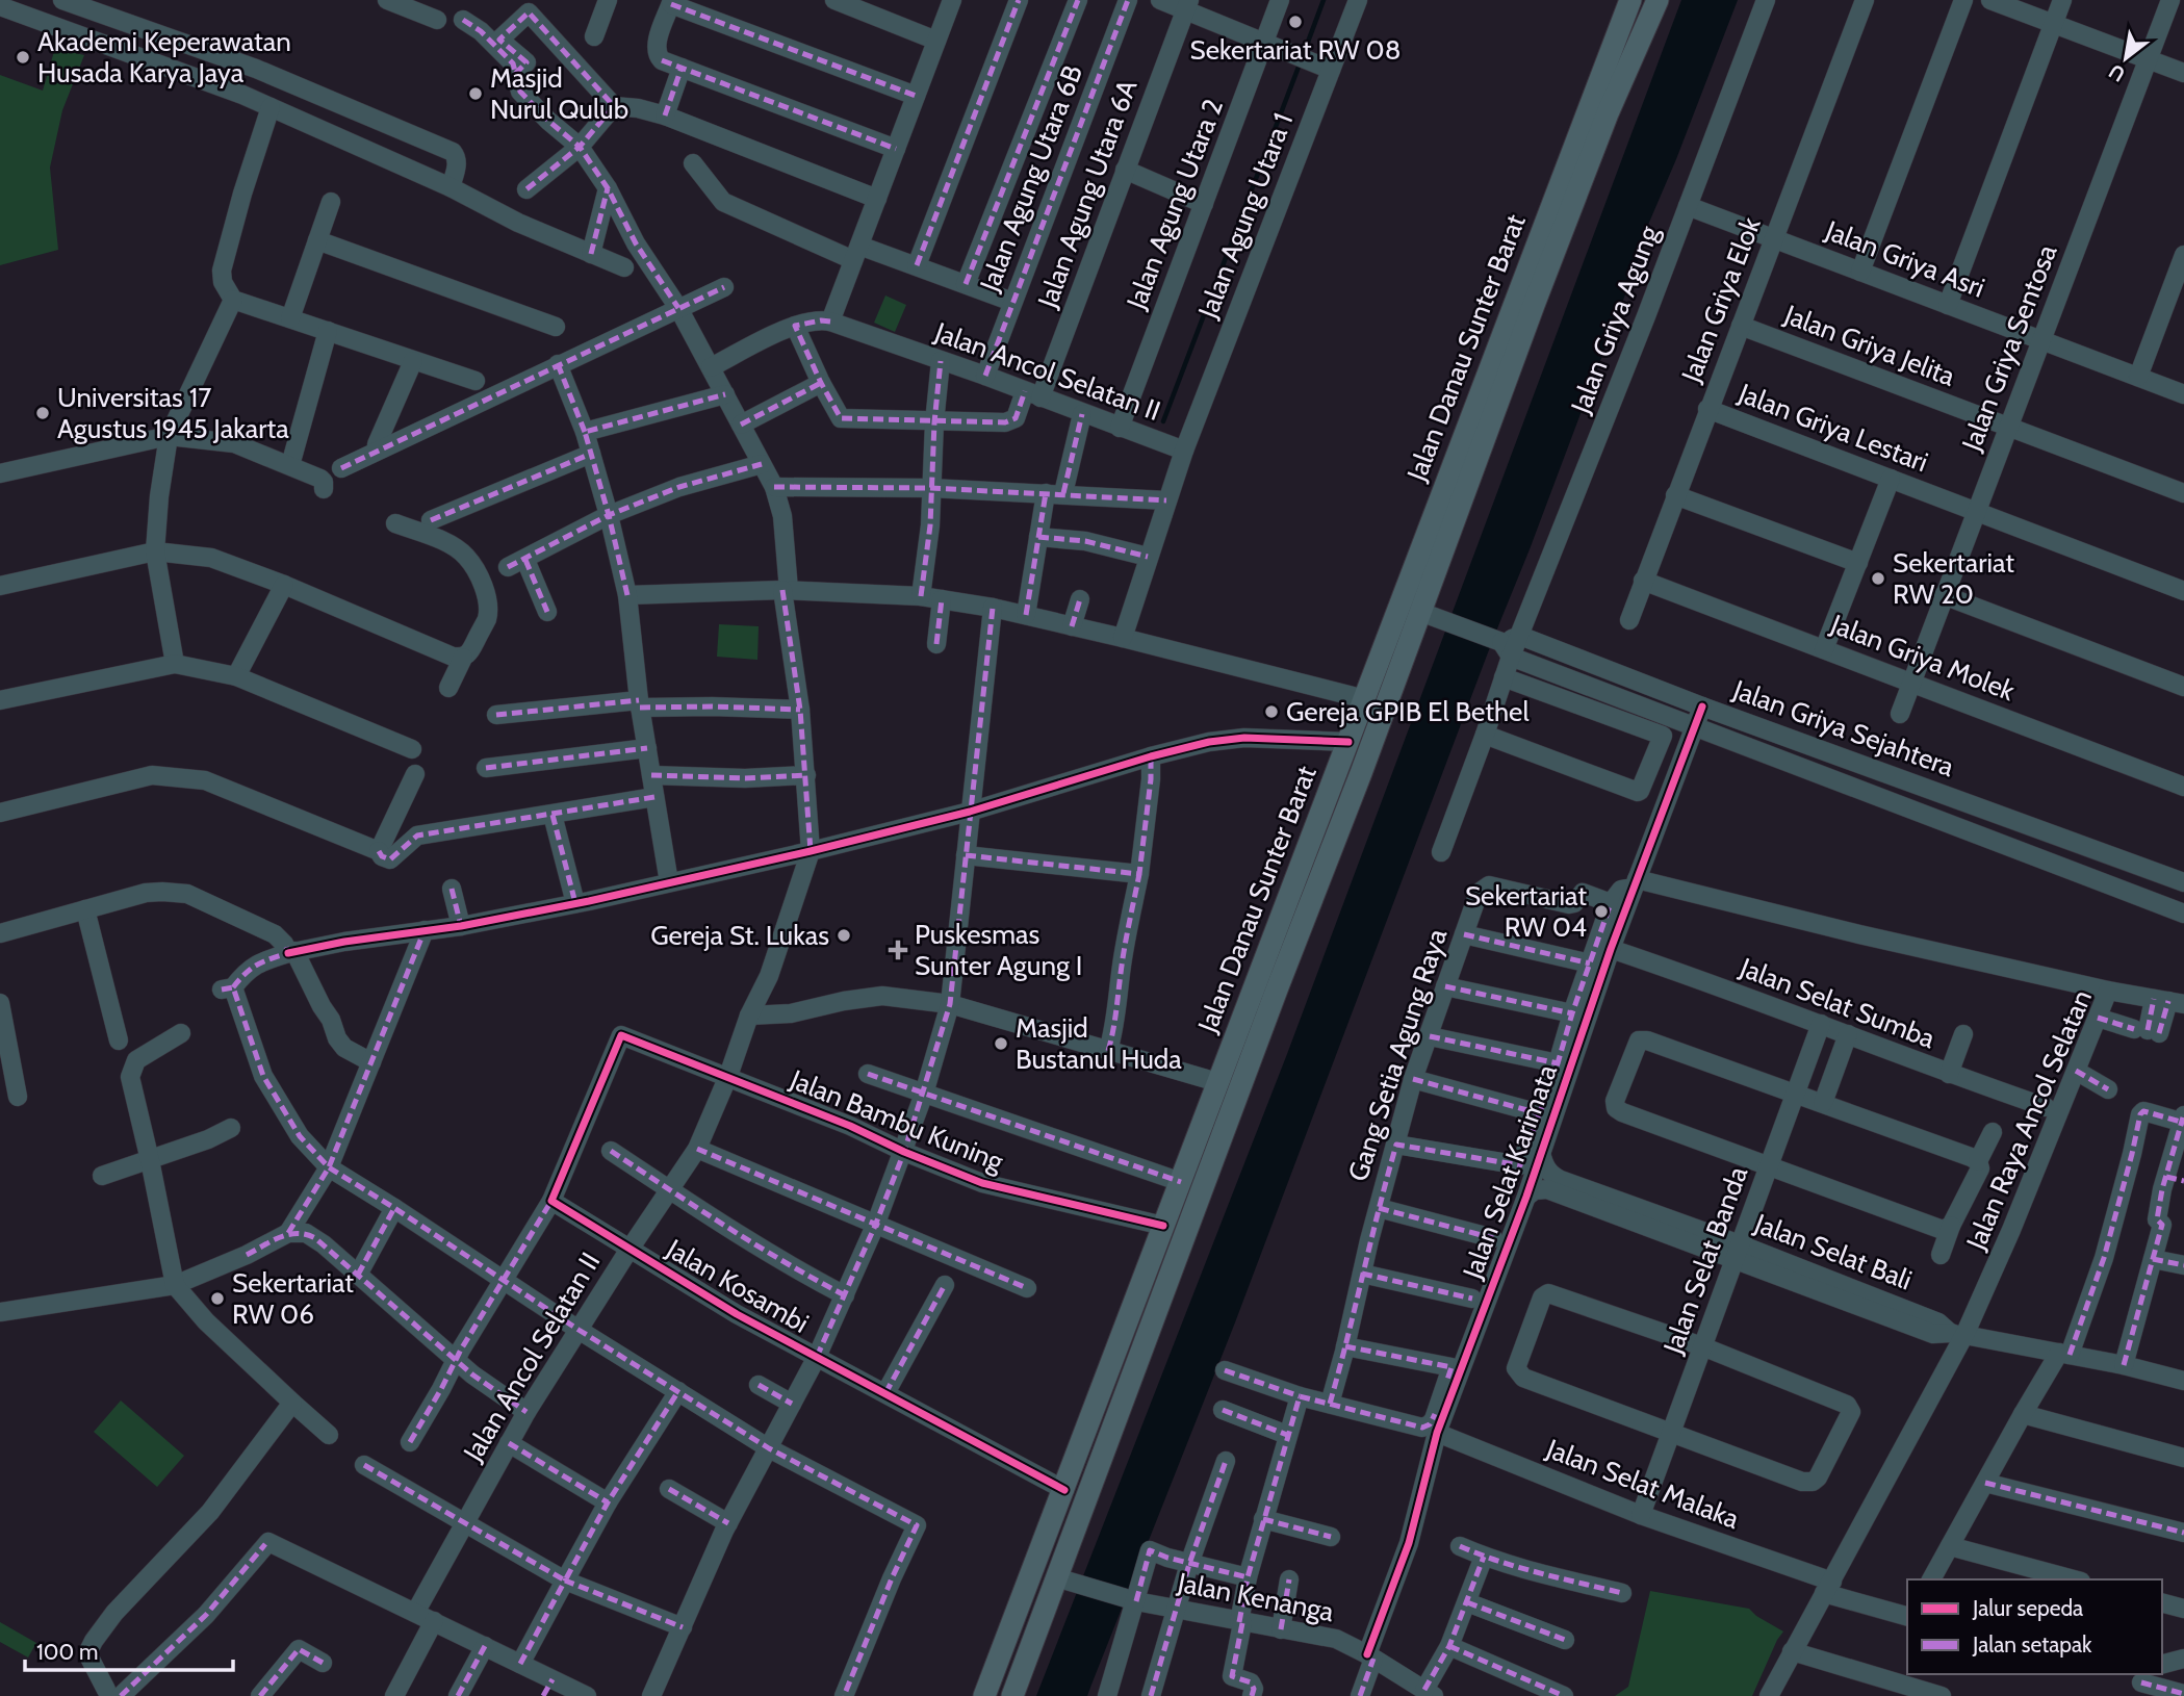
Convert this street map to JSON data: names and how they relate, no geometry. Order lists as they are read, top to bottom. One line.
{"streets":{"main road":["Jalan Danau Sunter Barat"],"street":["Jalan Agung Utara 6B","Jalan Agung Utara 6A","Jalan Agung Utara 2","Jalan Agung Utara 1","Jalan Griya Asri","Jalan Griya Elok","Jalan Griya Agung","Jalan Griya Jelita","Jalan Griya Sentosa","Jalan Ancol Selatan II","Jalan Griya Lestari","Jalan Griya Molek","Jalan Griya Sejahtera","Jalan Selat Sumba","Gang Setia Agung Raya","Jalan Raya Ancol Selatan","Jalan Bambu Kuning","Jalan Selat Karimata","Jalan Selat Bali","Jalan Selat Banda","Jalan Kosambi","Jalan Selat Malaka","Jalan Kenanga"]},"crossings":[["Jalan Agung Utara 6B","Jalan Ancol Selatan II"],["Jalan Agung Utara 6A","Jalan Ancol Selatan II"],["Jalan Agung Utara 2","Jalan Ancol Selatan II"],["Jalan Agung Utara 1","Jalan Ancol Selatan II"],["Jalan Griya Asri","Jalan Griya Elok"],["Jalan Griya Asri","Jalan Griya Agung"],["Jalan Griya Asri","Jalan Griya Sentosa"],["Jalan Griya Elok","Jalan Griya Jelita"],["Jalan Griya Elok","Jalan Griya Lestari"],["Jalan Griya Elok","Jalan Griya Molek"],["Jalan Griya Agung","Jalan Griya Sejahtera"],["Jalan Griya Jelita","Jalan Griya Sentosa"],["Jalan Danau Sunter Barat","Jalan Griya Sejahtera"],["Jalan Danau Sunter Barat","Jalan Bambu Kuning"],["Jalan Danau Sunter Barat","Jalan Kosambi"],["Jalan Danau Sunter Barat","Jalan Kenanga"],["Jalan Griya Sentosa","Jalan Griya Lestari"],["Jalan Griya Sentosa","Jalan Griya Molek"],["Jalan Ancol Selatan II","Jalan Bambu Kuning"],["Jalan Ancol Selatan II","Jalan Kosambi"],["Jalan Griya Sejahtera","Jalan Selat Karimata"],["Jalan Selat Sumba","Jalan Selat Karimata"],["Jalan Selat Sumba","Jalan Selat Banda"],["Jalan Raya Ancol Selatan","Jalan Selat Bali"],["Jalan Raya Ancol Selatan","Jalan Selat Malaka"],["Jalan Bambu Kuning","Jalan Kosambi"],["Jalan Selat Karimata","Jalan Selat Bali"],["Jalan Selat Karimata","Jalan Selat Malaka"],["Jalan Selat Karimata","Jalan Kenanga"],["Jalan Selat Bali","Jalan Selat Banda"],["Jalan Selat Banda","Jalan Selat Malaka"]],"places":{"other":["Sekertariat RW 08","Akademi Keperawatan Husada Karya Jaya","Masjid Nurul Qulub","Universitas 17 Agustus 1945 Jakarta","Sekertariat RW 20","Gereja GPIB El Bethel","Sekertariat RW 04","Gereja St. Lukas","Masjid Bustanul Huda","Sekertariat RW 06"],"health":["Puskesmas Sunter Agung I"]},"legend":["Jalur sepeda","Jalan setapak"],"scale_bar":"100 m","north":"bottom left"}
